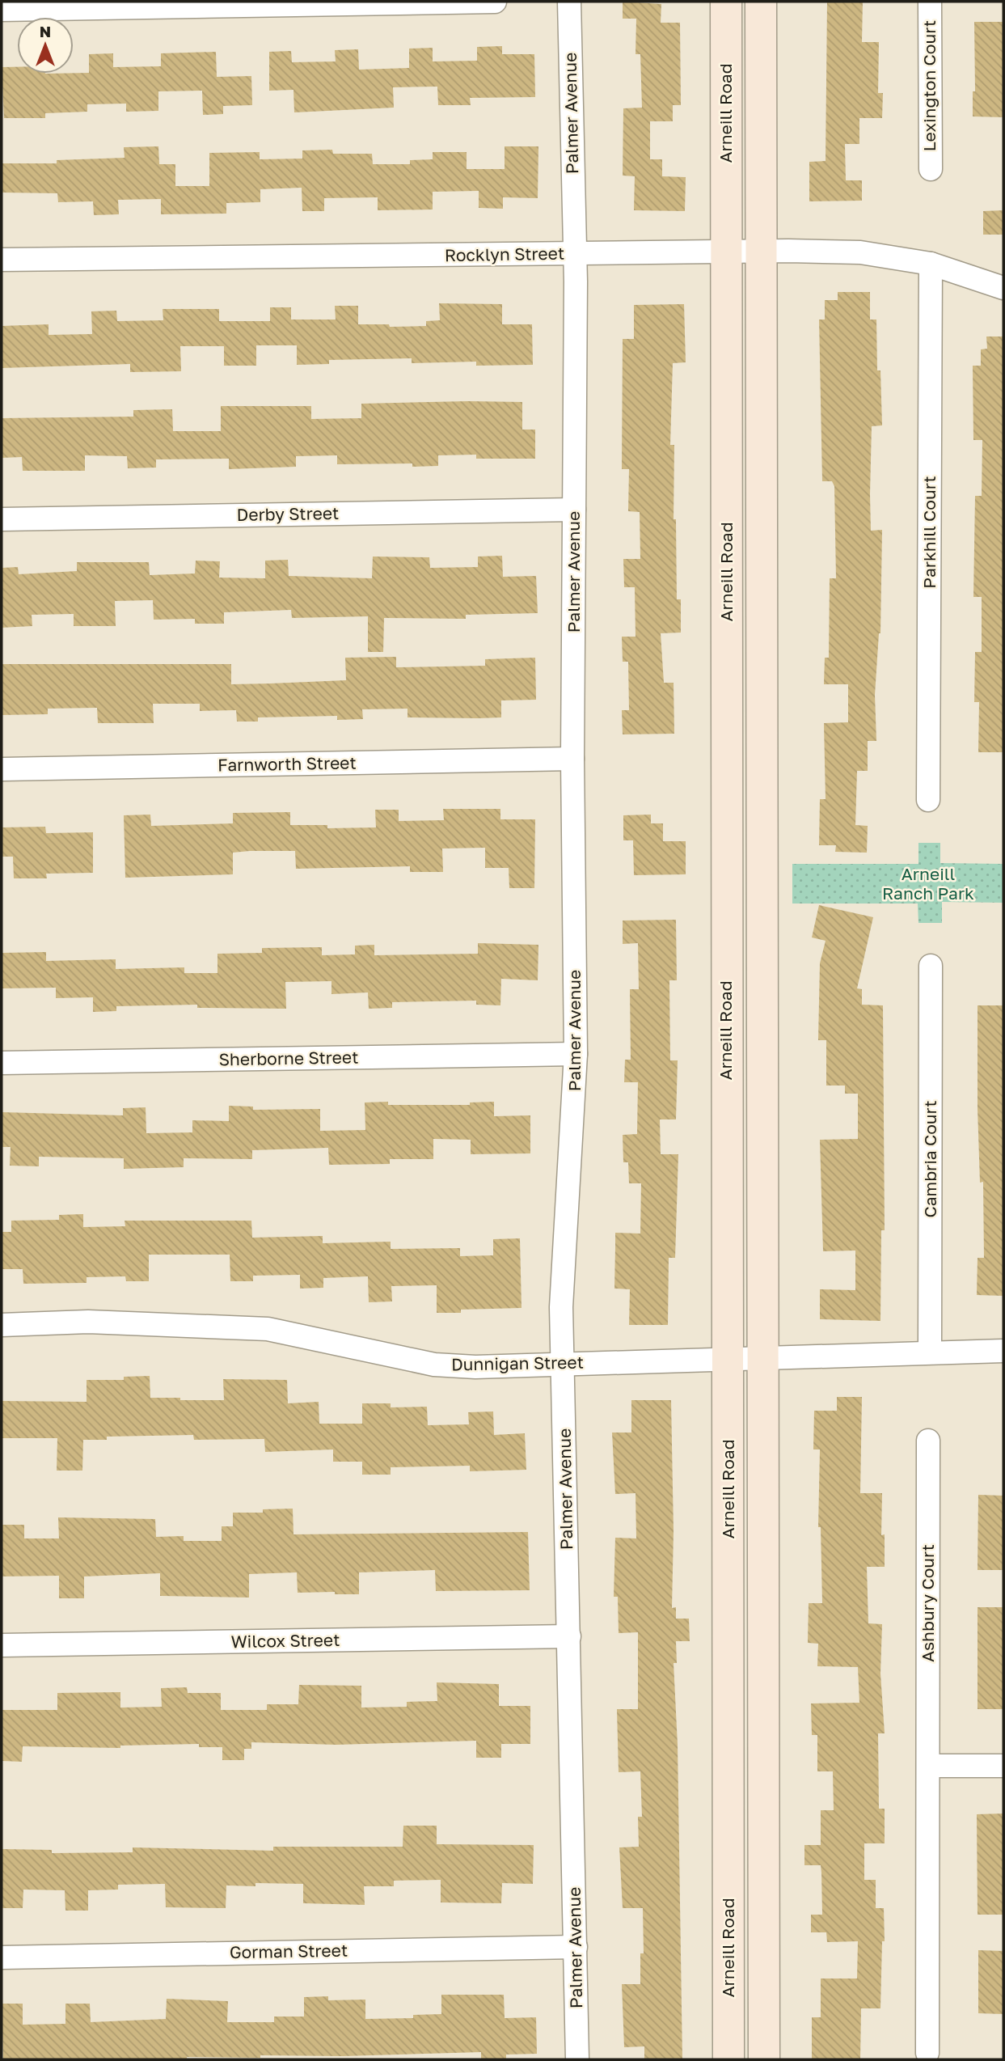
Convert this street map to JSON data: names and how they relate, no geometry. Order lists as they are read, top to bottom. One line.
{"streets":{"main road":["Arneill Road"],"street":["Lexington Court","Palmer Avenue","Rocklyn Street","Derby Street","Parkhill Court","Farnworth Street","Sherborne Street","Cambria Court","Dunnigan Street","Ashbury Court","Wilcox Street","Gorman Street"]},"crossings":[["Palmer Avenue","Rocklyn Street"],["Palmer Avenue","Derby Street"],["Palmer Avenue","Farnworth Street"],["Palmer Avenue","Sherborne Street"],["Palmer Avenue","Dunnigan Street"],["Palmer Avenue","Wilcox Street"],["Palmer Avenue","Gorman Street"],["Arneill Road","Rocklyn Street"],["Arneill Road","Dunnigan Street"],["Rocklyn Street","Parkhill Court"],["Cambria Court","Dunnigan Street"]],"parks":["Arneill Ranch Park"],"north":"top"}
